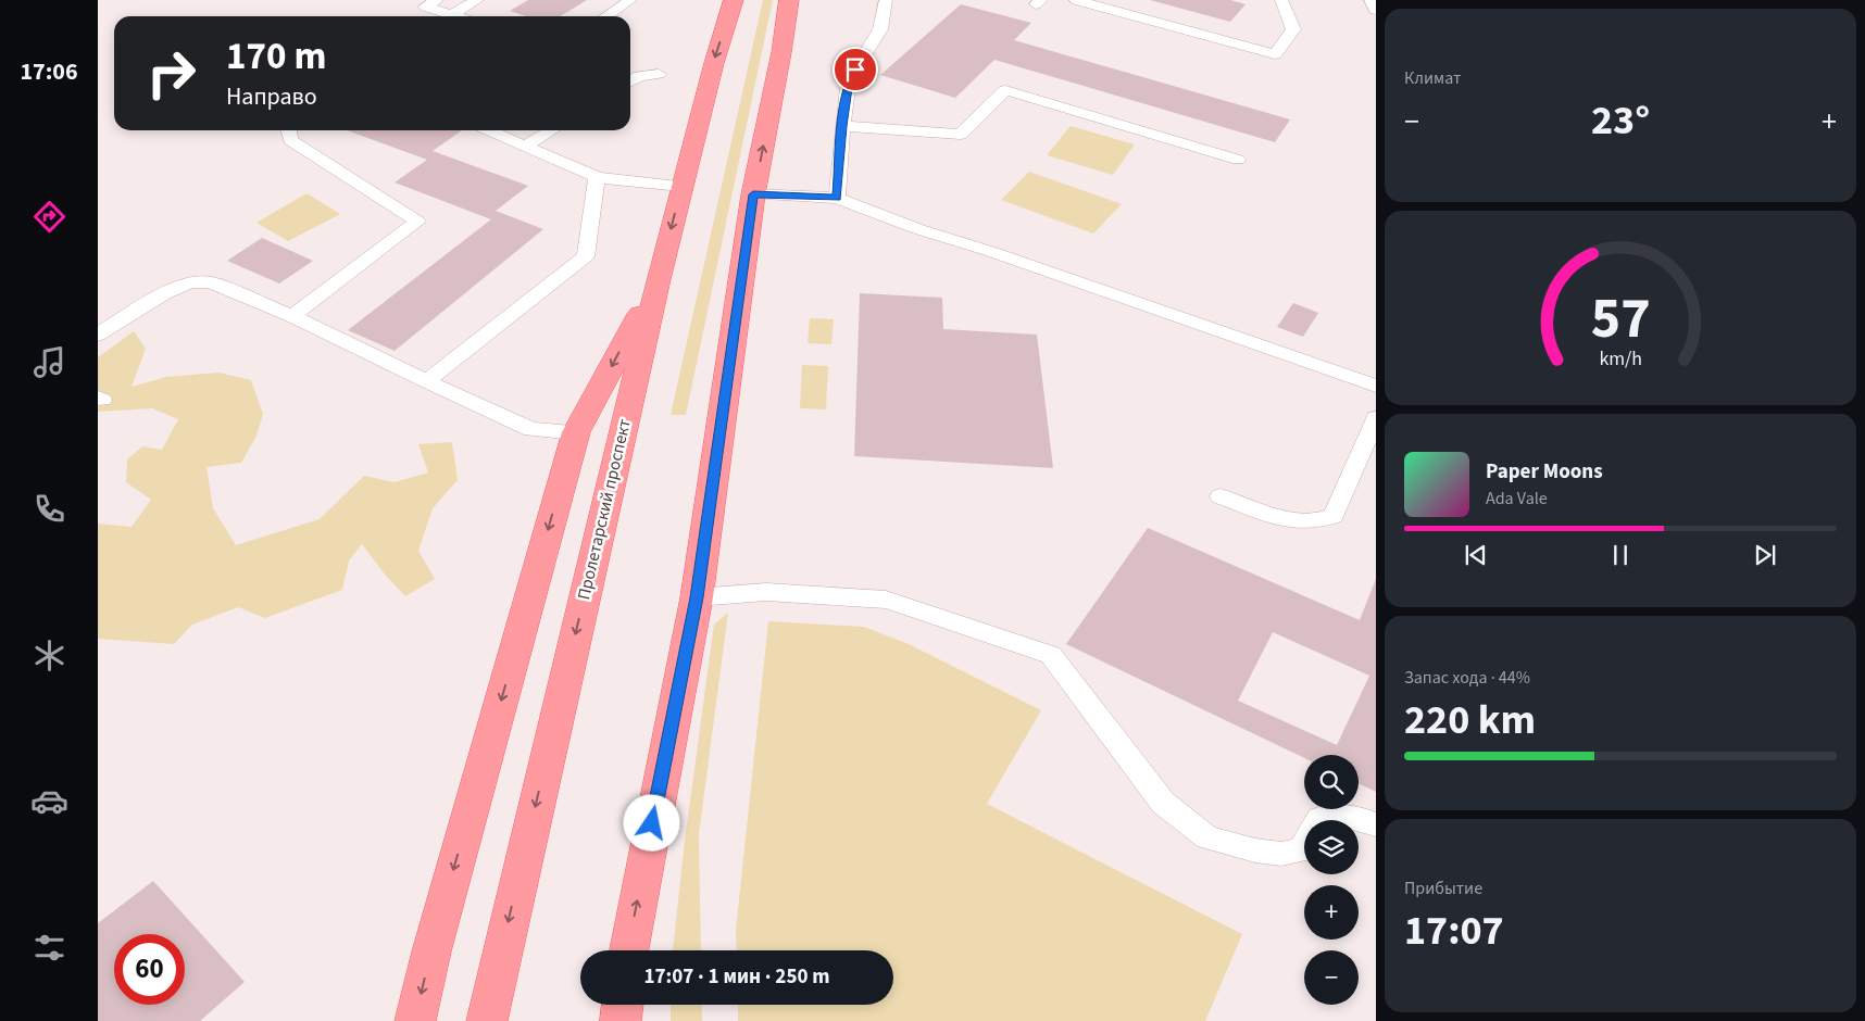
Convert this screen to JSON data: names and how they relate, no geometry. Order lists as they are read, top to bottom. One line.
{"streets":{"main road":["Пролетарский проспект"]},"page":{"tabs":"17:06","tile":["Климат",["Запас хода · 44%","220 km"],["Прибытие","17:07"]],"turn":["170 m","Направо"],"heat":["−","23°","+"],"song":["Paper Moons","Ada Vale"],"map_buttons":["+","−"],"limit":"60","trip":"17:07 · 1 мин · 250 m","gauge":["57","km/h"]}}
